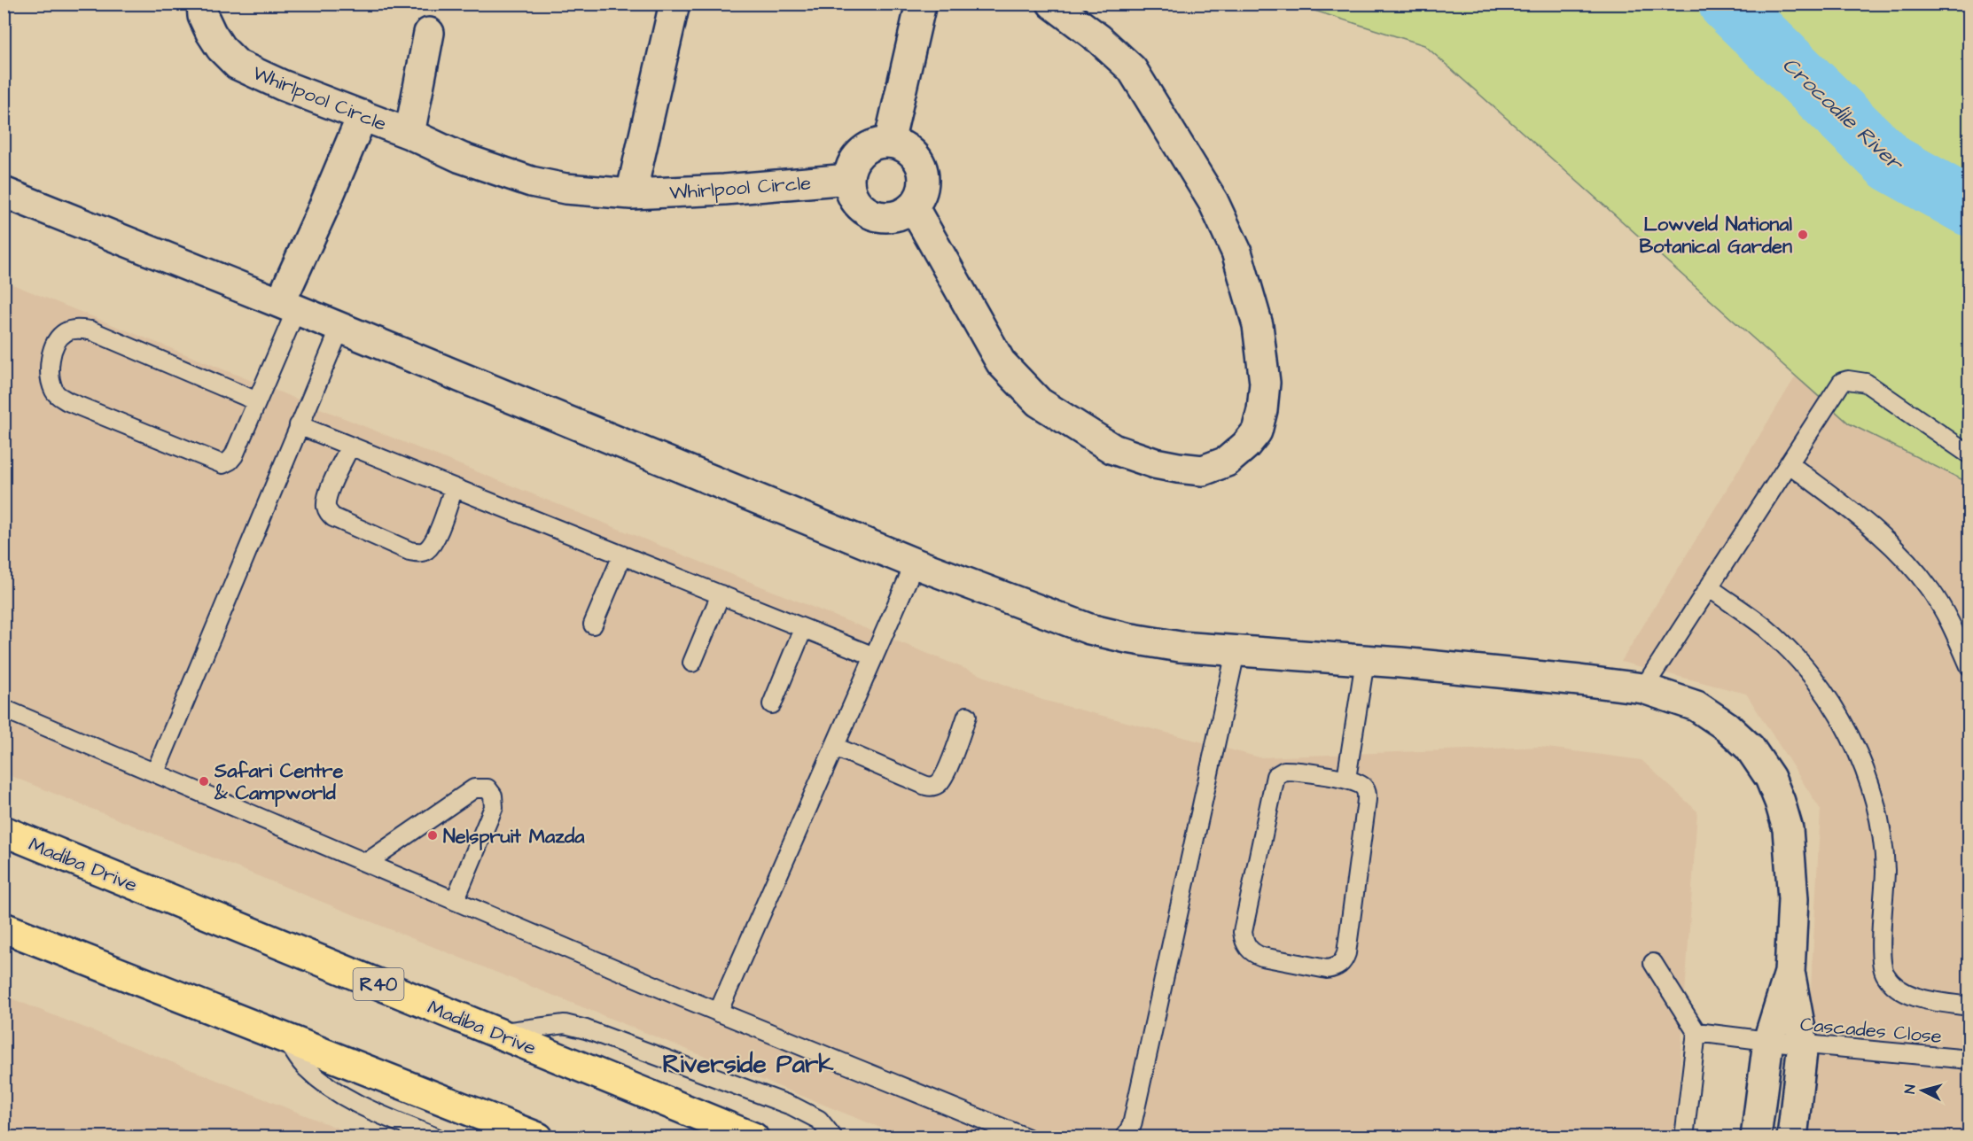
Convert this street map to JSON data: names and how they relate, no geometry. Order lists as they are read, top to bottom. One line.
{"streets":{"main road":["Madiba Drive","R40"],"street":["Whirlpool Circle"],"lane":["Cascades Close"]},"districts":["Riverside Park"],"water":["Crocodile River"],"places":["Lowveld National Botanical Garden","Safari Centre & Campworld","Nelspruit Mazda"],"north":"left"}
